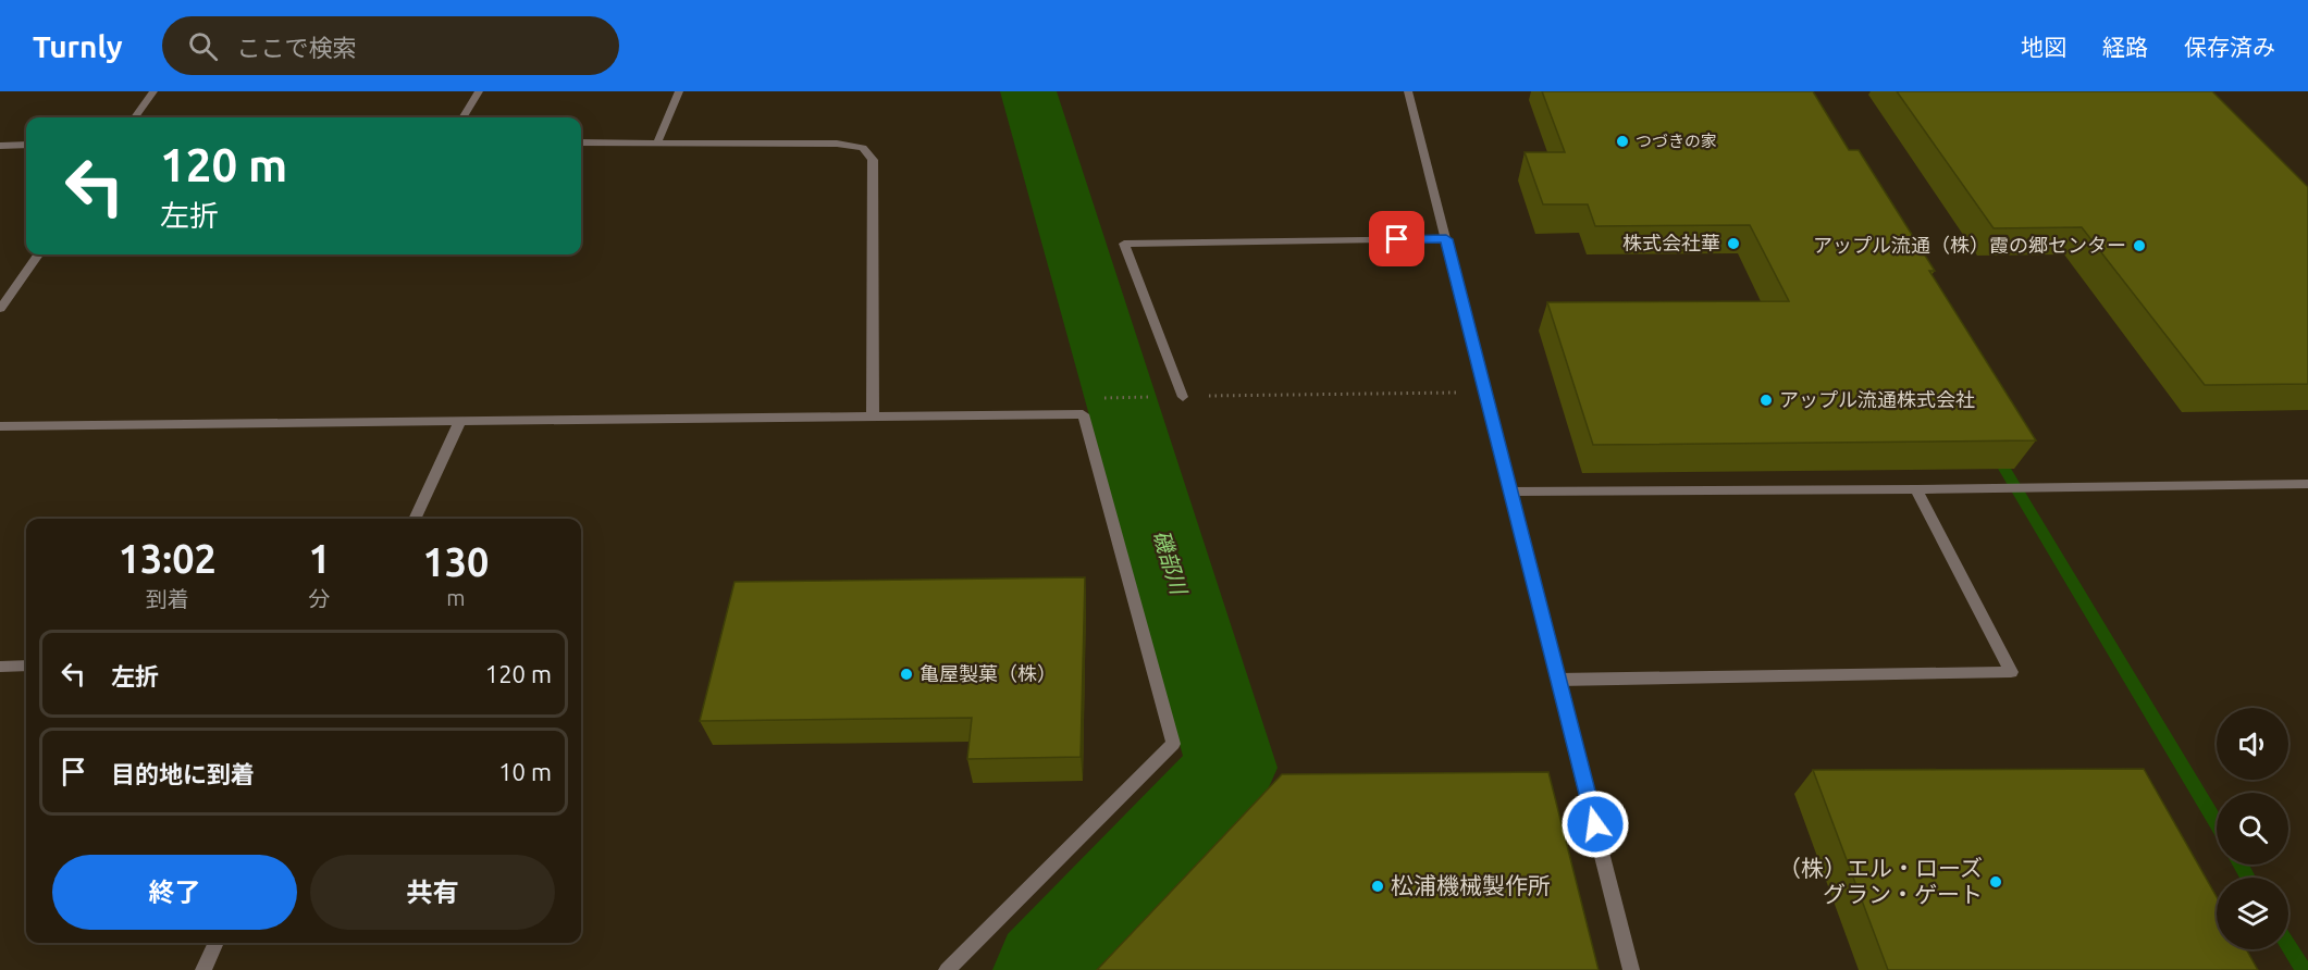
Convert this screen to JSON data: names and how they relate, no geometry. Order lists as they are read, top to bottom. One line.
{"water":["磯部川"],"places":["つづきの家","株式会社華","アップル流通（株）霞の郷センター","アップル流通株式会社","亀屋製菓（株）","（株）エル・ローズ グラン・ゲート","松浦機械製作所"],"page":{"header":"Turnly","search":"ここで検索","nav":["地図","経路","保存済み"],"turn":["120 m","左折"],"eta":["13:02","到着","1","分","130","m"],"list":[{"name":"左折","value":"120 m"},{"name":"目的地に到着","value":"10 m"}],"buttons":["終了","共有"]}}
